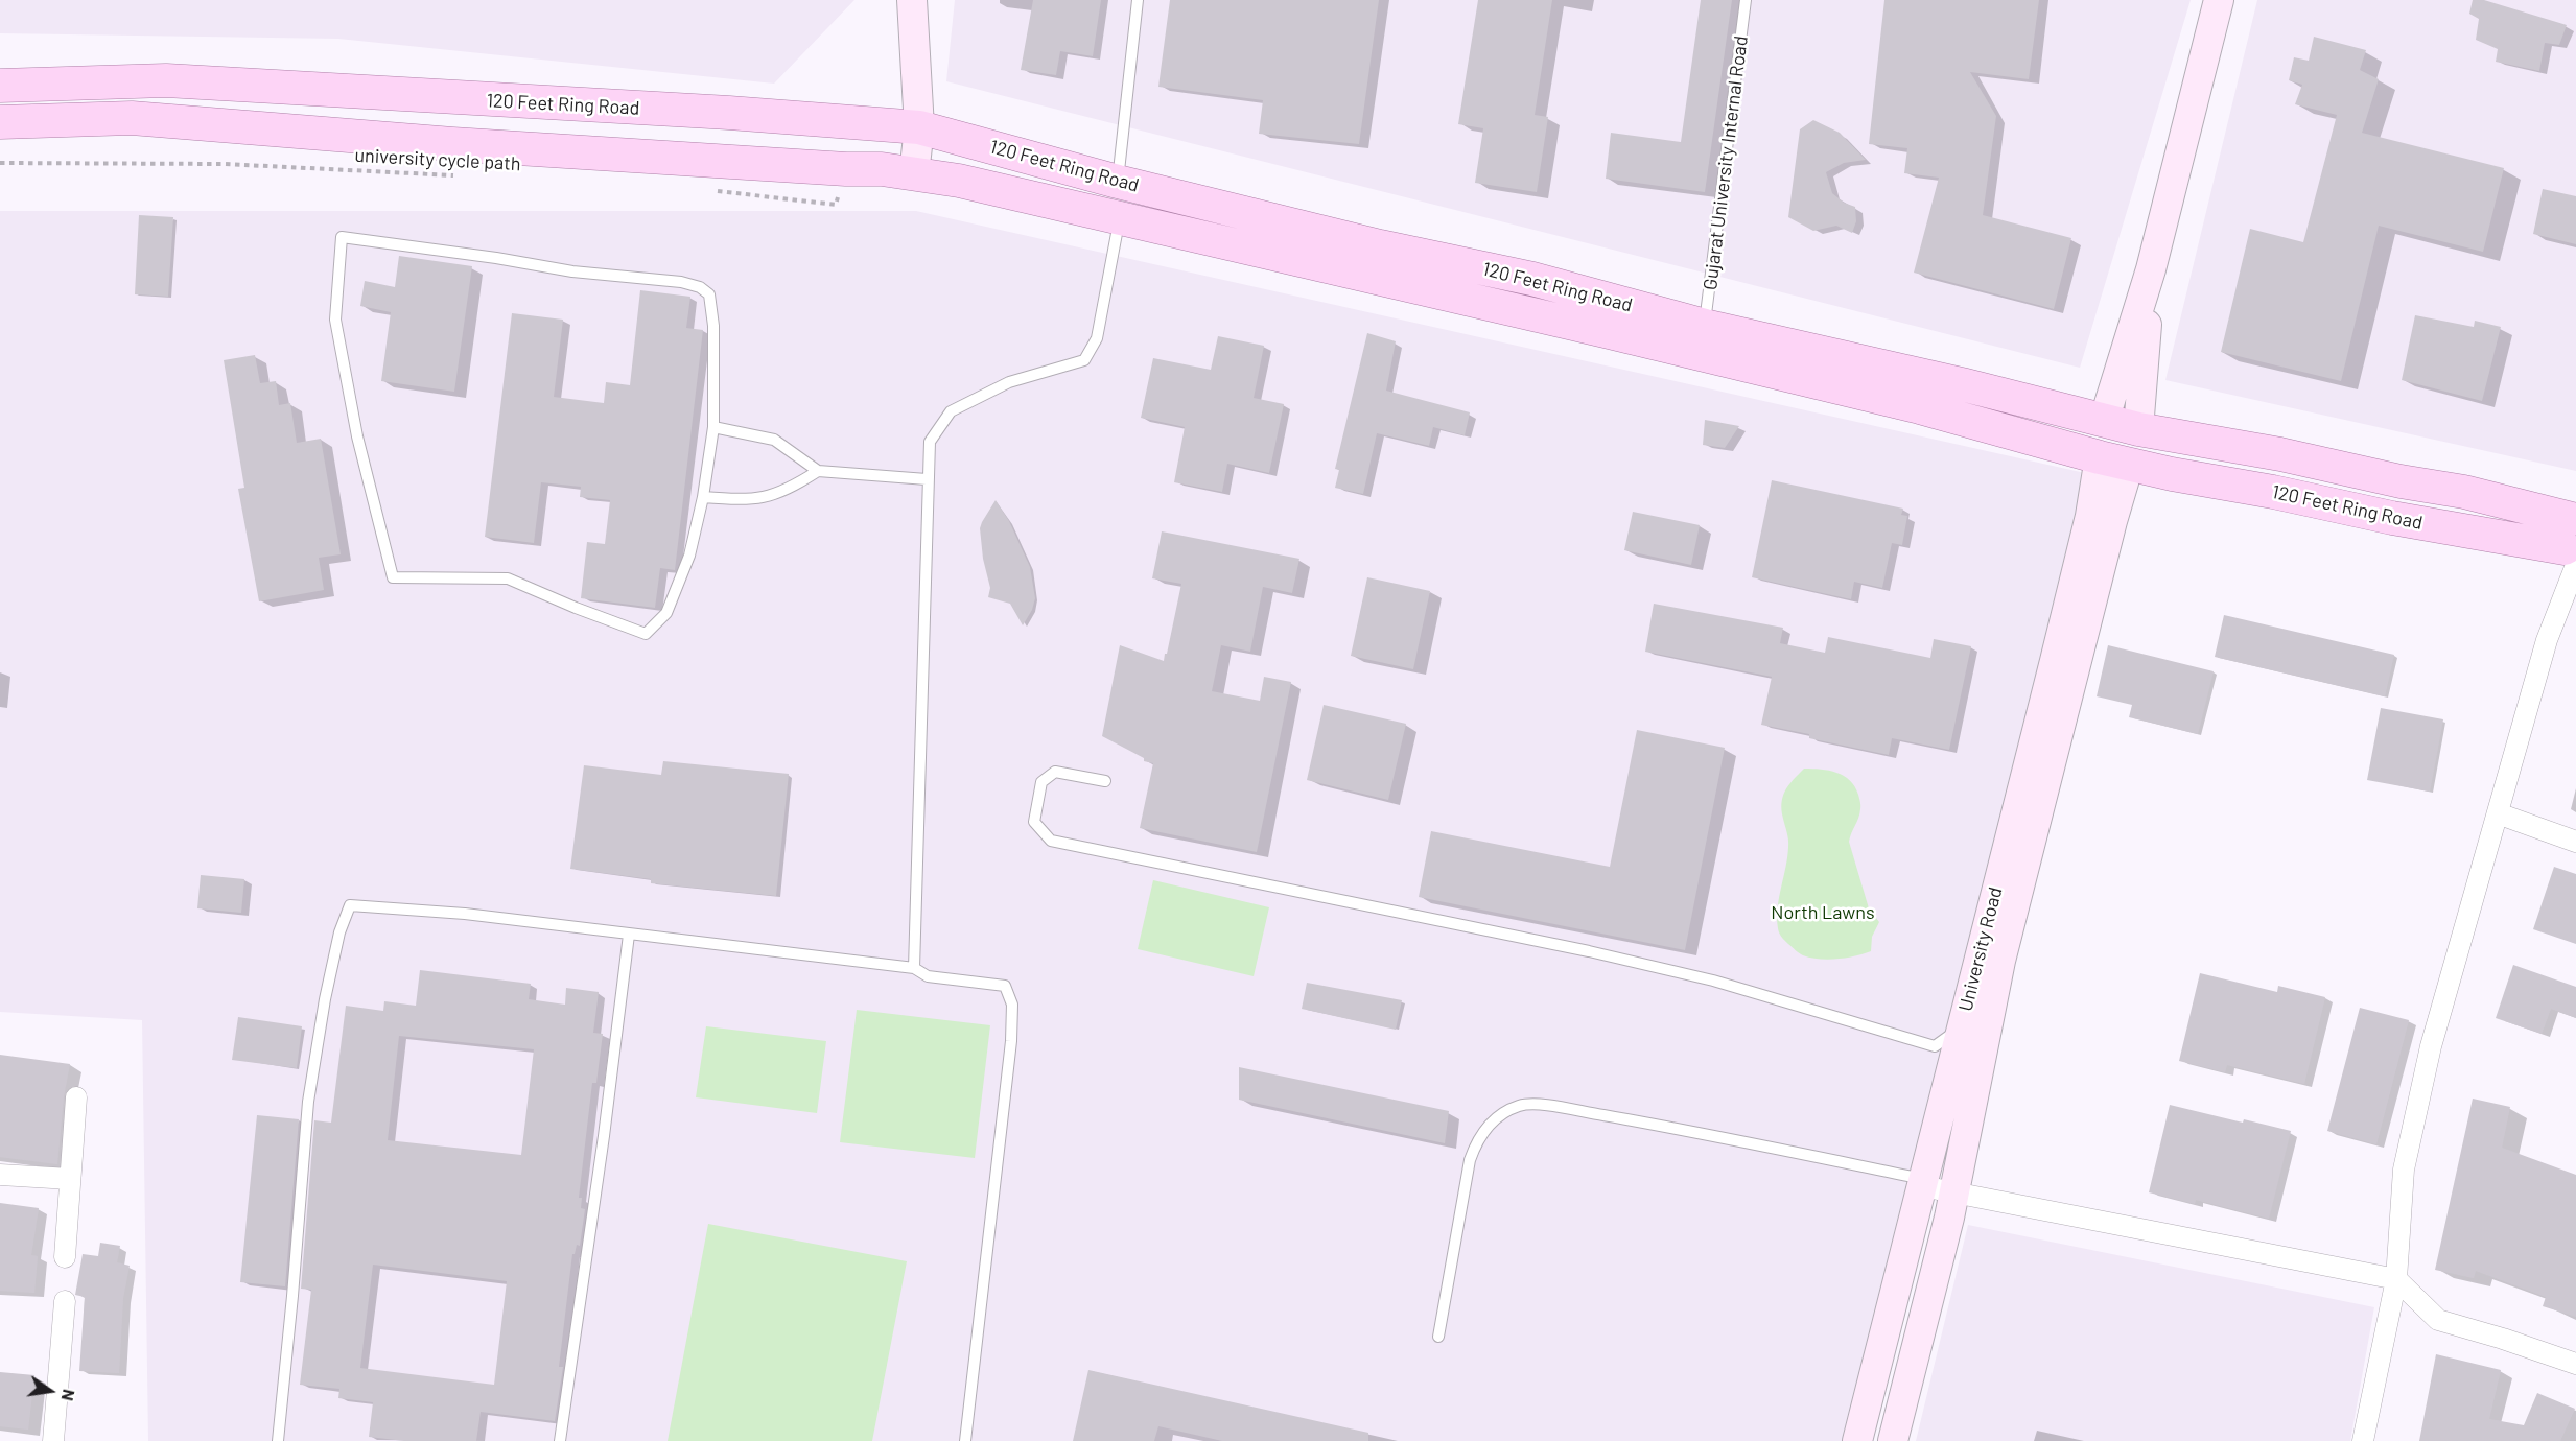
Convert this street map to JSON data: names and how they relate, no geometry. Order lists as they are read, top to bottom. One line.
{"streets":{"main road":["120 Feet Ring Road"],"street":["University Road"],"lane":["Gujarat University Internal Road"],"path":["university cycle path"]},"crossings":[["120 Feet Ring Road","Gujarat University Internal Road"],["120 Feet Ring Road","University Road"]],"parks":["North Lawns"],"north":"right"}
